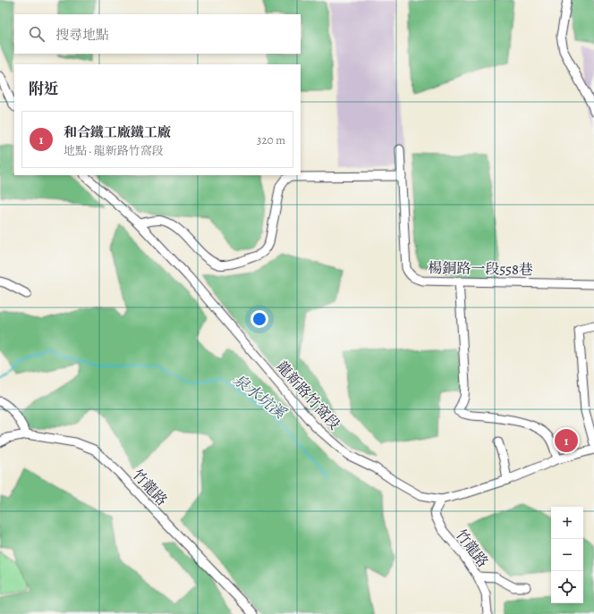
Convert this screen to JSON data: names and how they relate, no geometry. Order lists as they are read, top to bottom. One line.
{"streets":{"street":["楊銅路一段558巷","龍新路竹窩段","竹龍路"]},"crossings":[["龍新路竹窩段","竹龍路"]],"water":["泉水坑溪"],"page":{"search":"搜尋地點","heading":"附近","list":[{"mark":"1","name":"和合鐵工廠鐵工廠","note":"地點 · 龍新路竹窩段","value":"320 m"}],"pins":"1","map_buttons":["+","−"]}}
